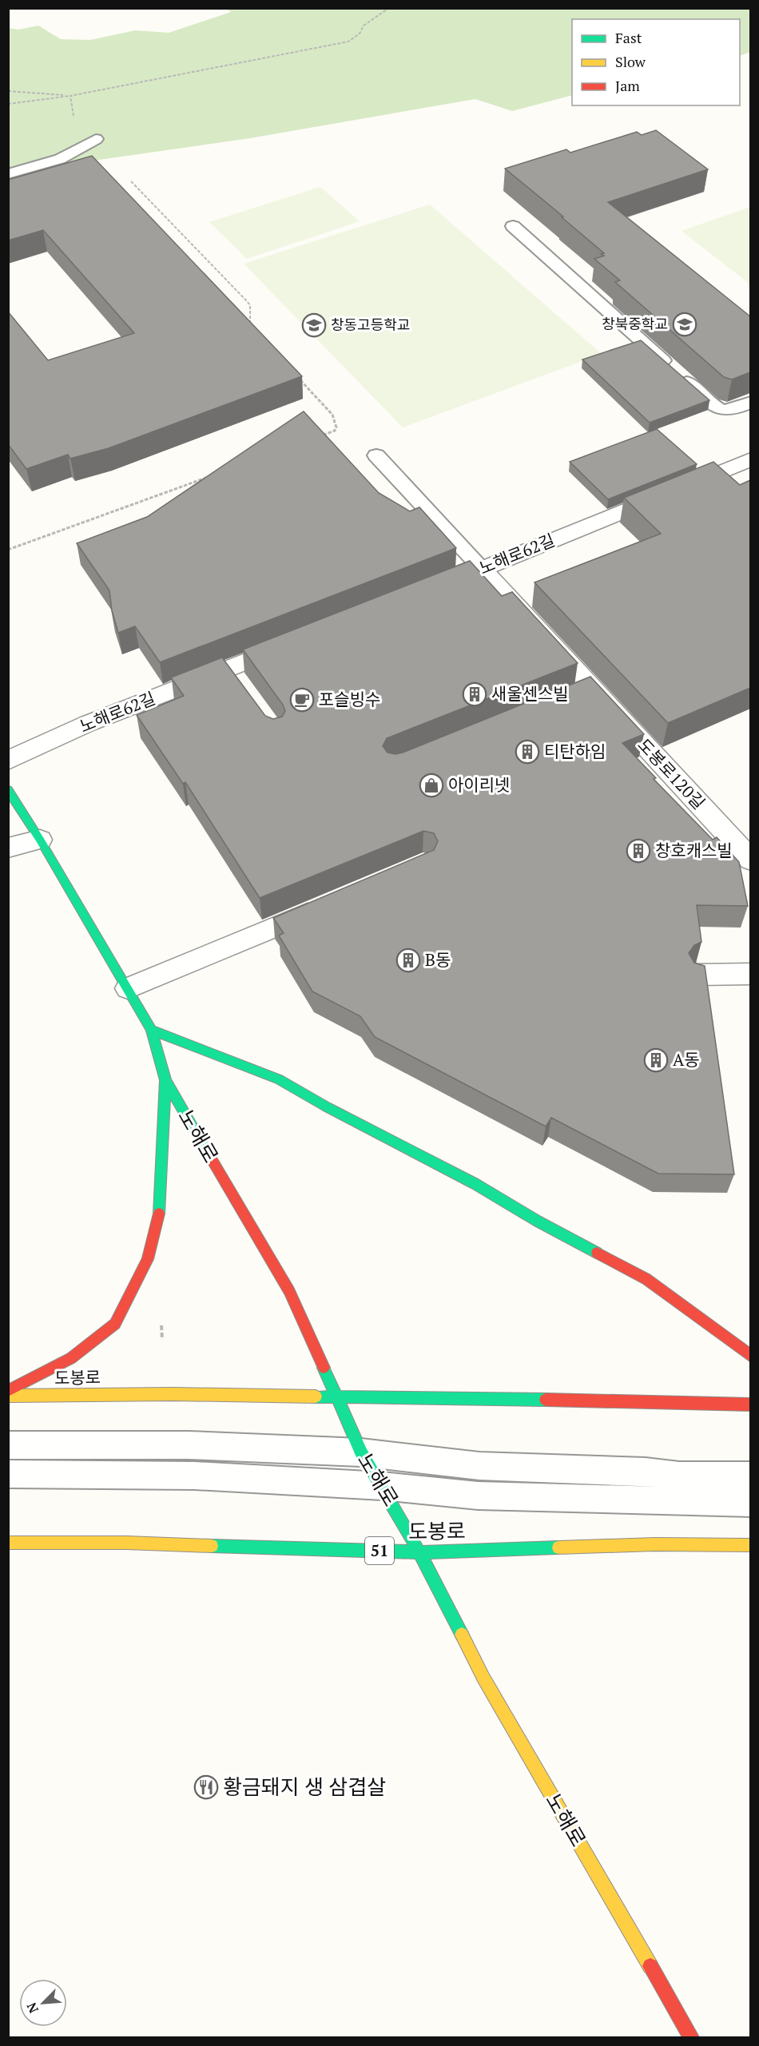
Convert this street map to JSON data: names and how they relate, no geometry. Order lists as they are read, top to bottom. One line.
{"streets":{"main road":["노해로","도봉로","51"],"street":["노해로62길","도봉로120길"]},"crossings":[["노해로62길","도봉로120길"],["노해로","도봉로"]],"places":{"school or university":["창북중학교","창동고등학교"],"building":["새울센스빌","티탄하임","창호캐스빌","B동","A동"],"cafe":["포슬빙수"],"shop":["아이리넷"],"restaurant":["황금돼지 생 삼겹살"]},"legend":["Fast","Slow","Jam"],"north":"bottom left"}
